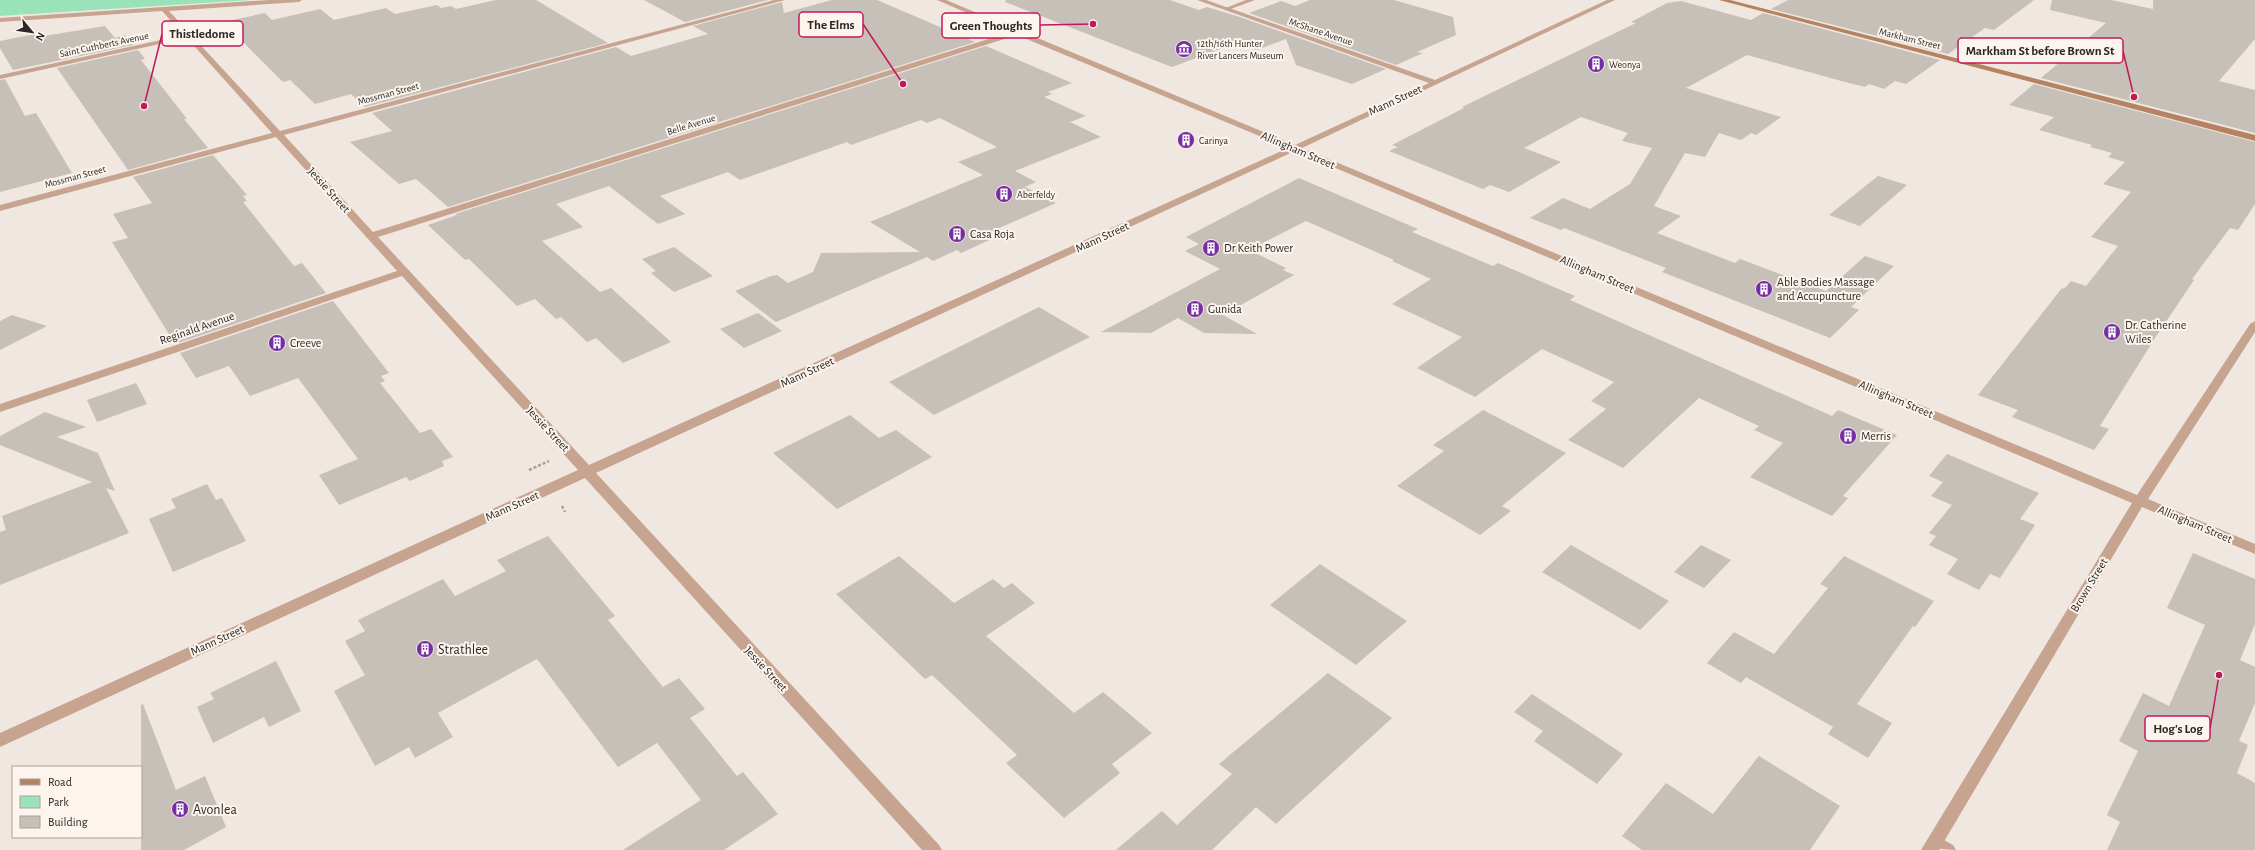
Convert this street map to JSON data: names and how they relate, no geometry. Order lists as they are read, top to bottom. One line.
{"streets":{"street":["McShane Avenue","Markham Street","Saint Cuthberts Avenue","Mossman Street","Mann Street","Belle Avenue","Allingham Street","Jessie Street","Reginald Avenue","Brown Street"]},"crossings":[["McShane Avenue","Mann Street"],["Saint Cuthberts Avenue","Jessie Street"],["Mossman Street","Jessie Street"],["Mann Street","Allingham Street"],["Mann Street","Jessie Street"],["Belle Avenue","Allingham Street"],["Belle Avenue","Jessie Street"],["Allingham Street","Brown Street"],["Jessie Street","Reginald Avenue"]],"places":{"other":["Green Thoughts","The Elms","Markham St before Brown St","Thistledome","Hog's Log"],"museum":["12th/16th Hunter River Lancers Museum"],"building":["Weonya","Carinya","Aberfeldy","Casa Roja","Dr Keith Power","Able Bodies Massage and Accupuncture","Gunida","Dr. Catherine Wiles","Creeve","Merris","Strathlee","Avonlea"]},"legend":["Road","Park","Building"],"north":"bottom right"}
